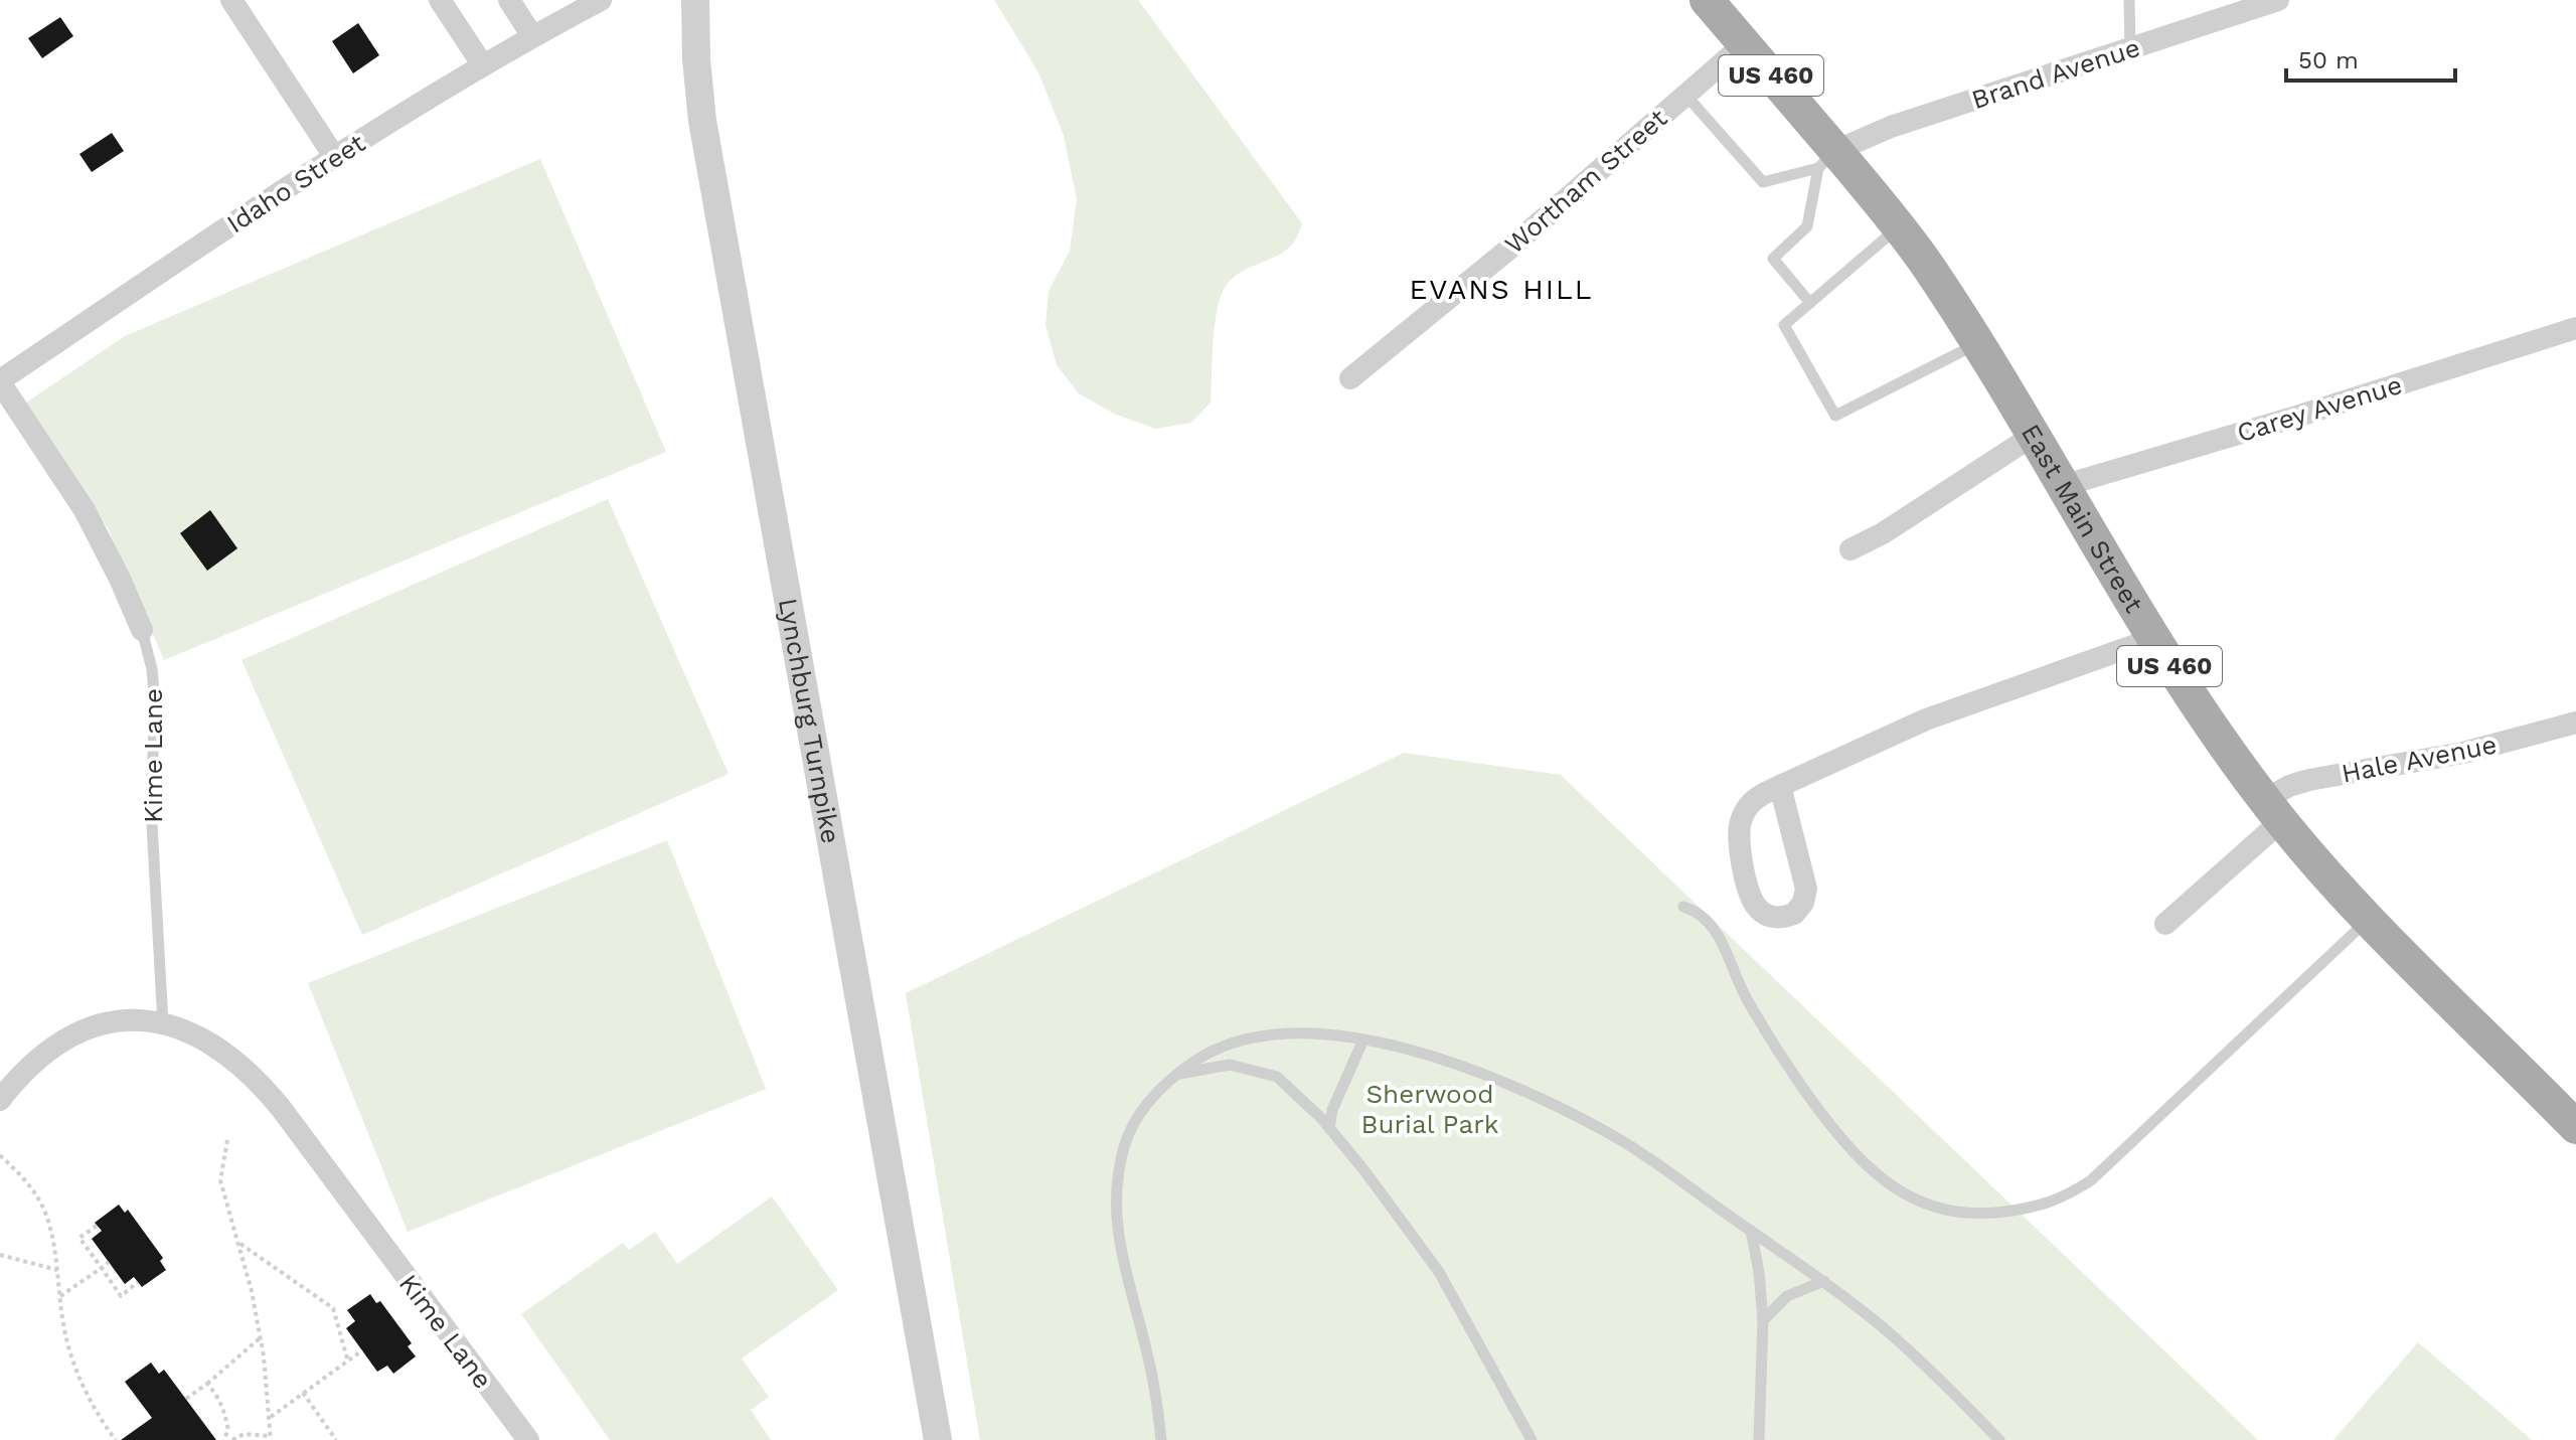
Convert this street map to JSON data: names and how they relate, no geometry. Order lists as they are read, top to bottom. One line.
{"streets":{"main road":["US 460","East Main Street"],"street":["Brand Avenue","Wortham Street","Idaho Street","Carey Avenue","Lynchburg Turnpike","Kime Lane","Hale Avenue"]},"crossings":[["Brand Avenue","East Main Street"],["Wortham Street","East Main Street"],["Idaho Street","Kime Lane"],["Carey Avenue","East Main Street"],["East Main Street","Hale Avenue"]],"districts":["EVANS HILL"],"parks":["Sherwood Burial Park"],"scale_bar":"50 m"}
